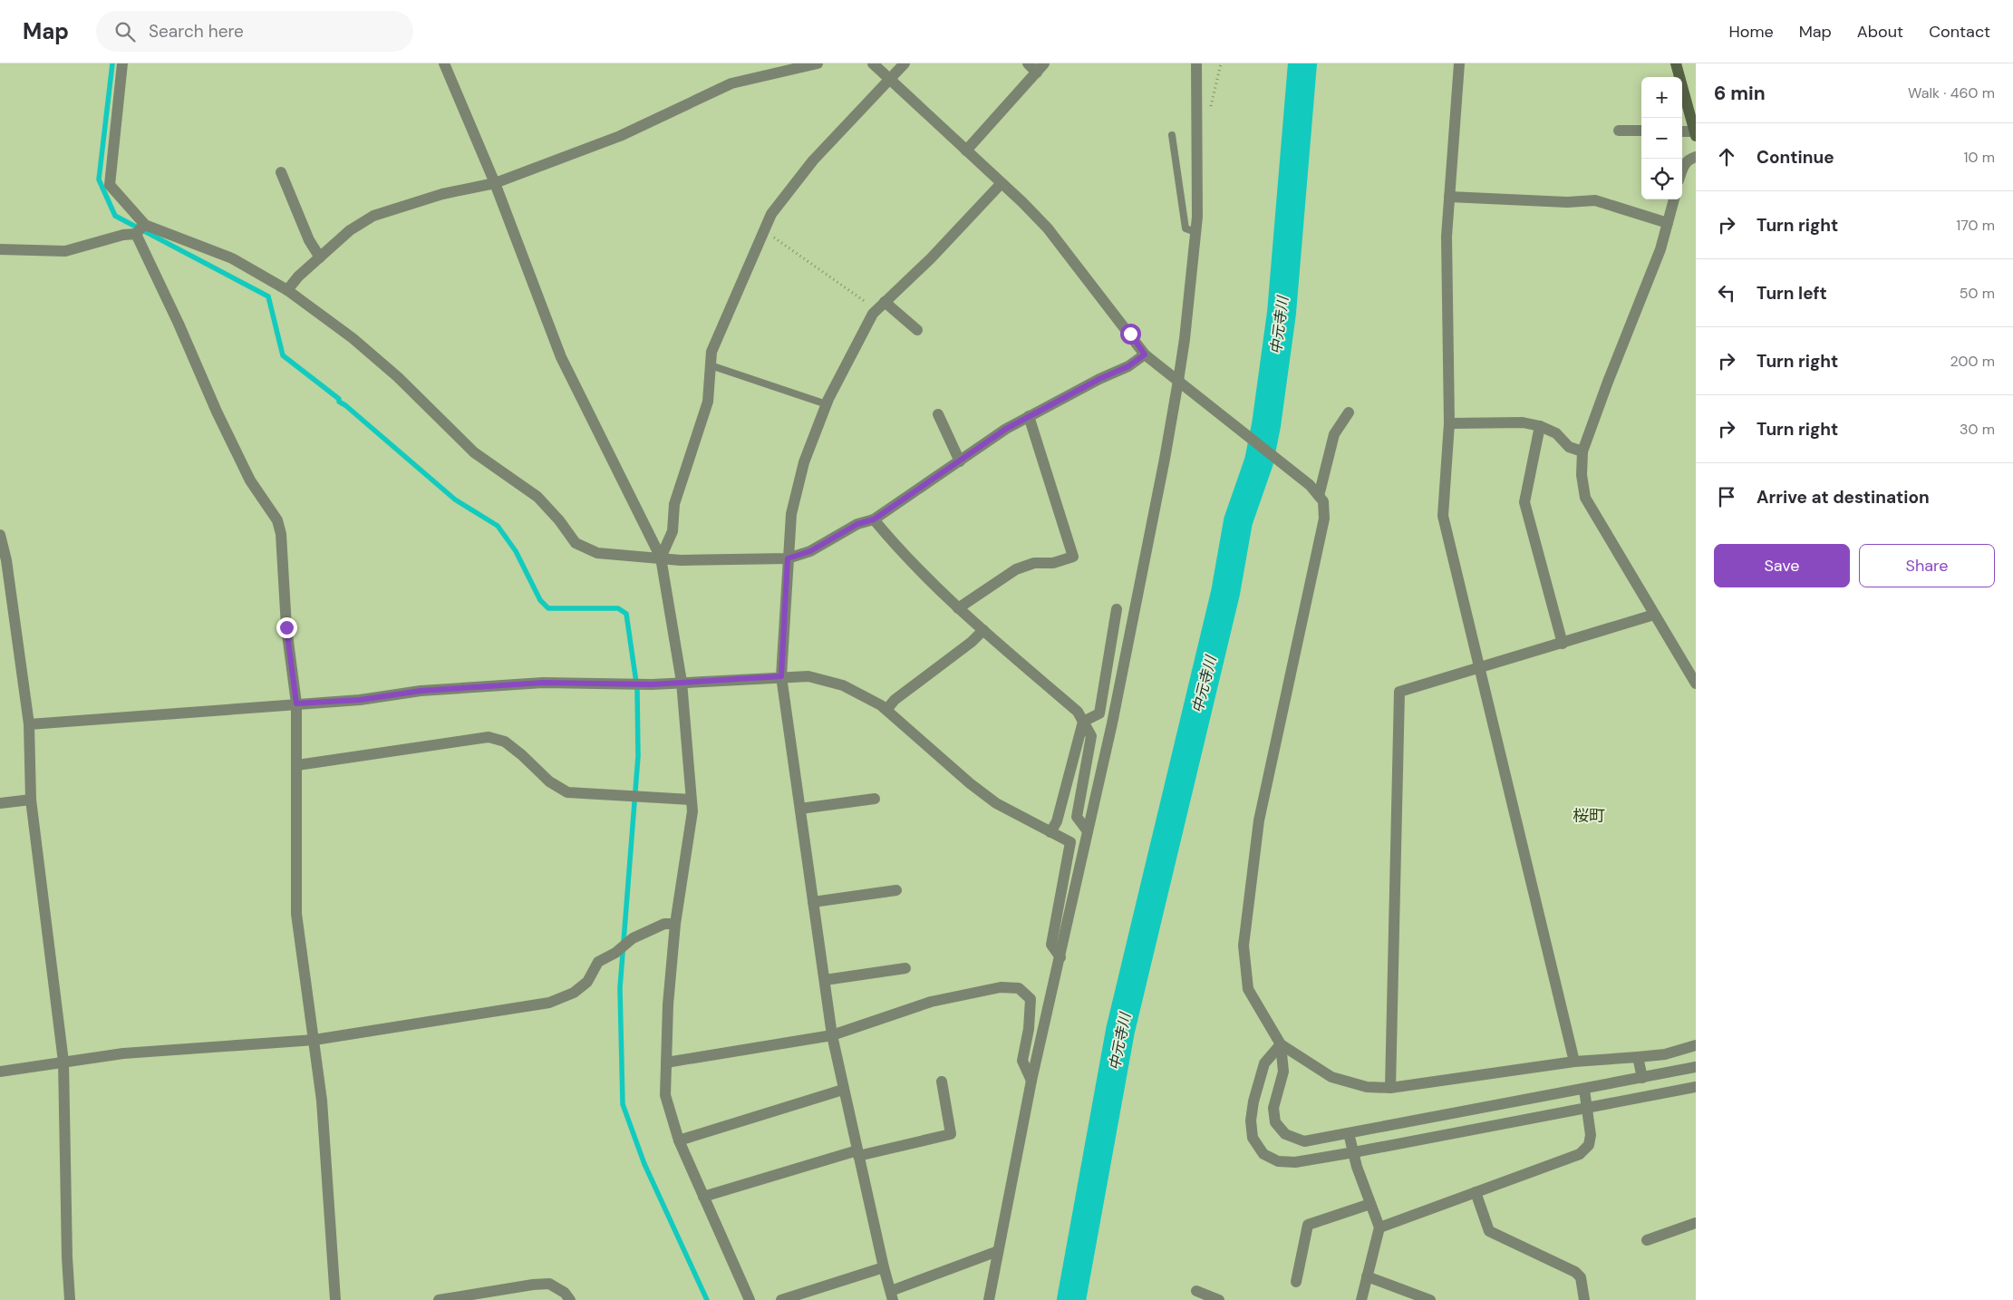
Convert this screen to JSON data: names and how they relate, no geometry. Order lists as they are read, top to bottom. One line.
{"districts":["桜町"],"water":["中元寺川"],"page":{"header":"Map","search":"Search here","nav":["Home","Map","About","Contact"],"heading":["6 min","Walk · 460 m"],"map_buttons":["+","−"],"list":[["Continue","10 m"],["Turn right","170 m"],["Turn left","50 m"],["Turn right","200 m"],["Turn right","30 m"],"Arrive at destination"],"buttons":["Save","Share"]}}
